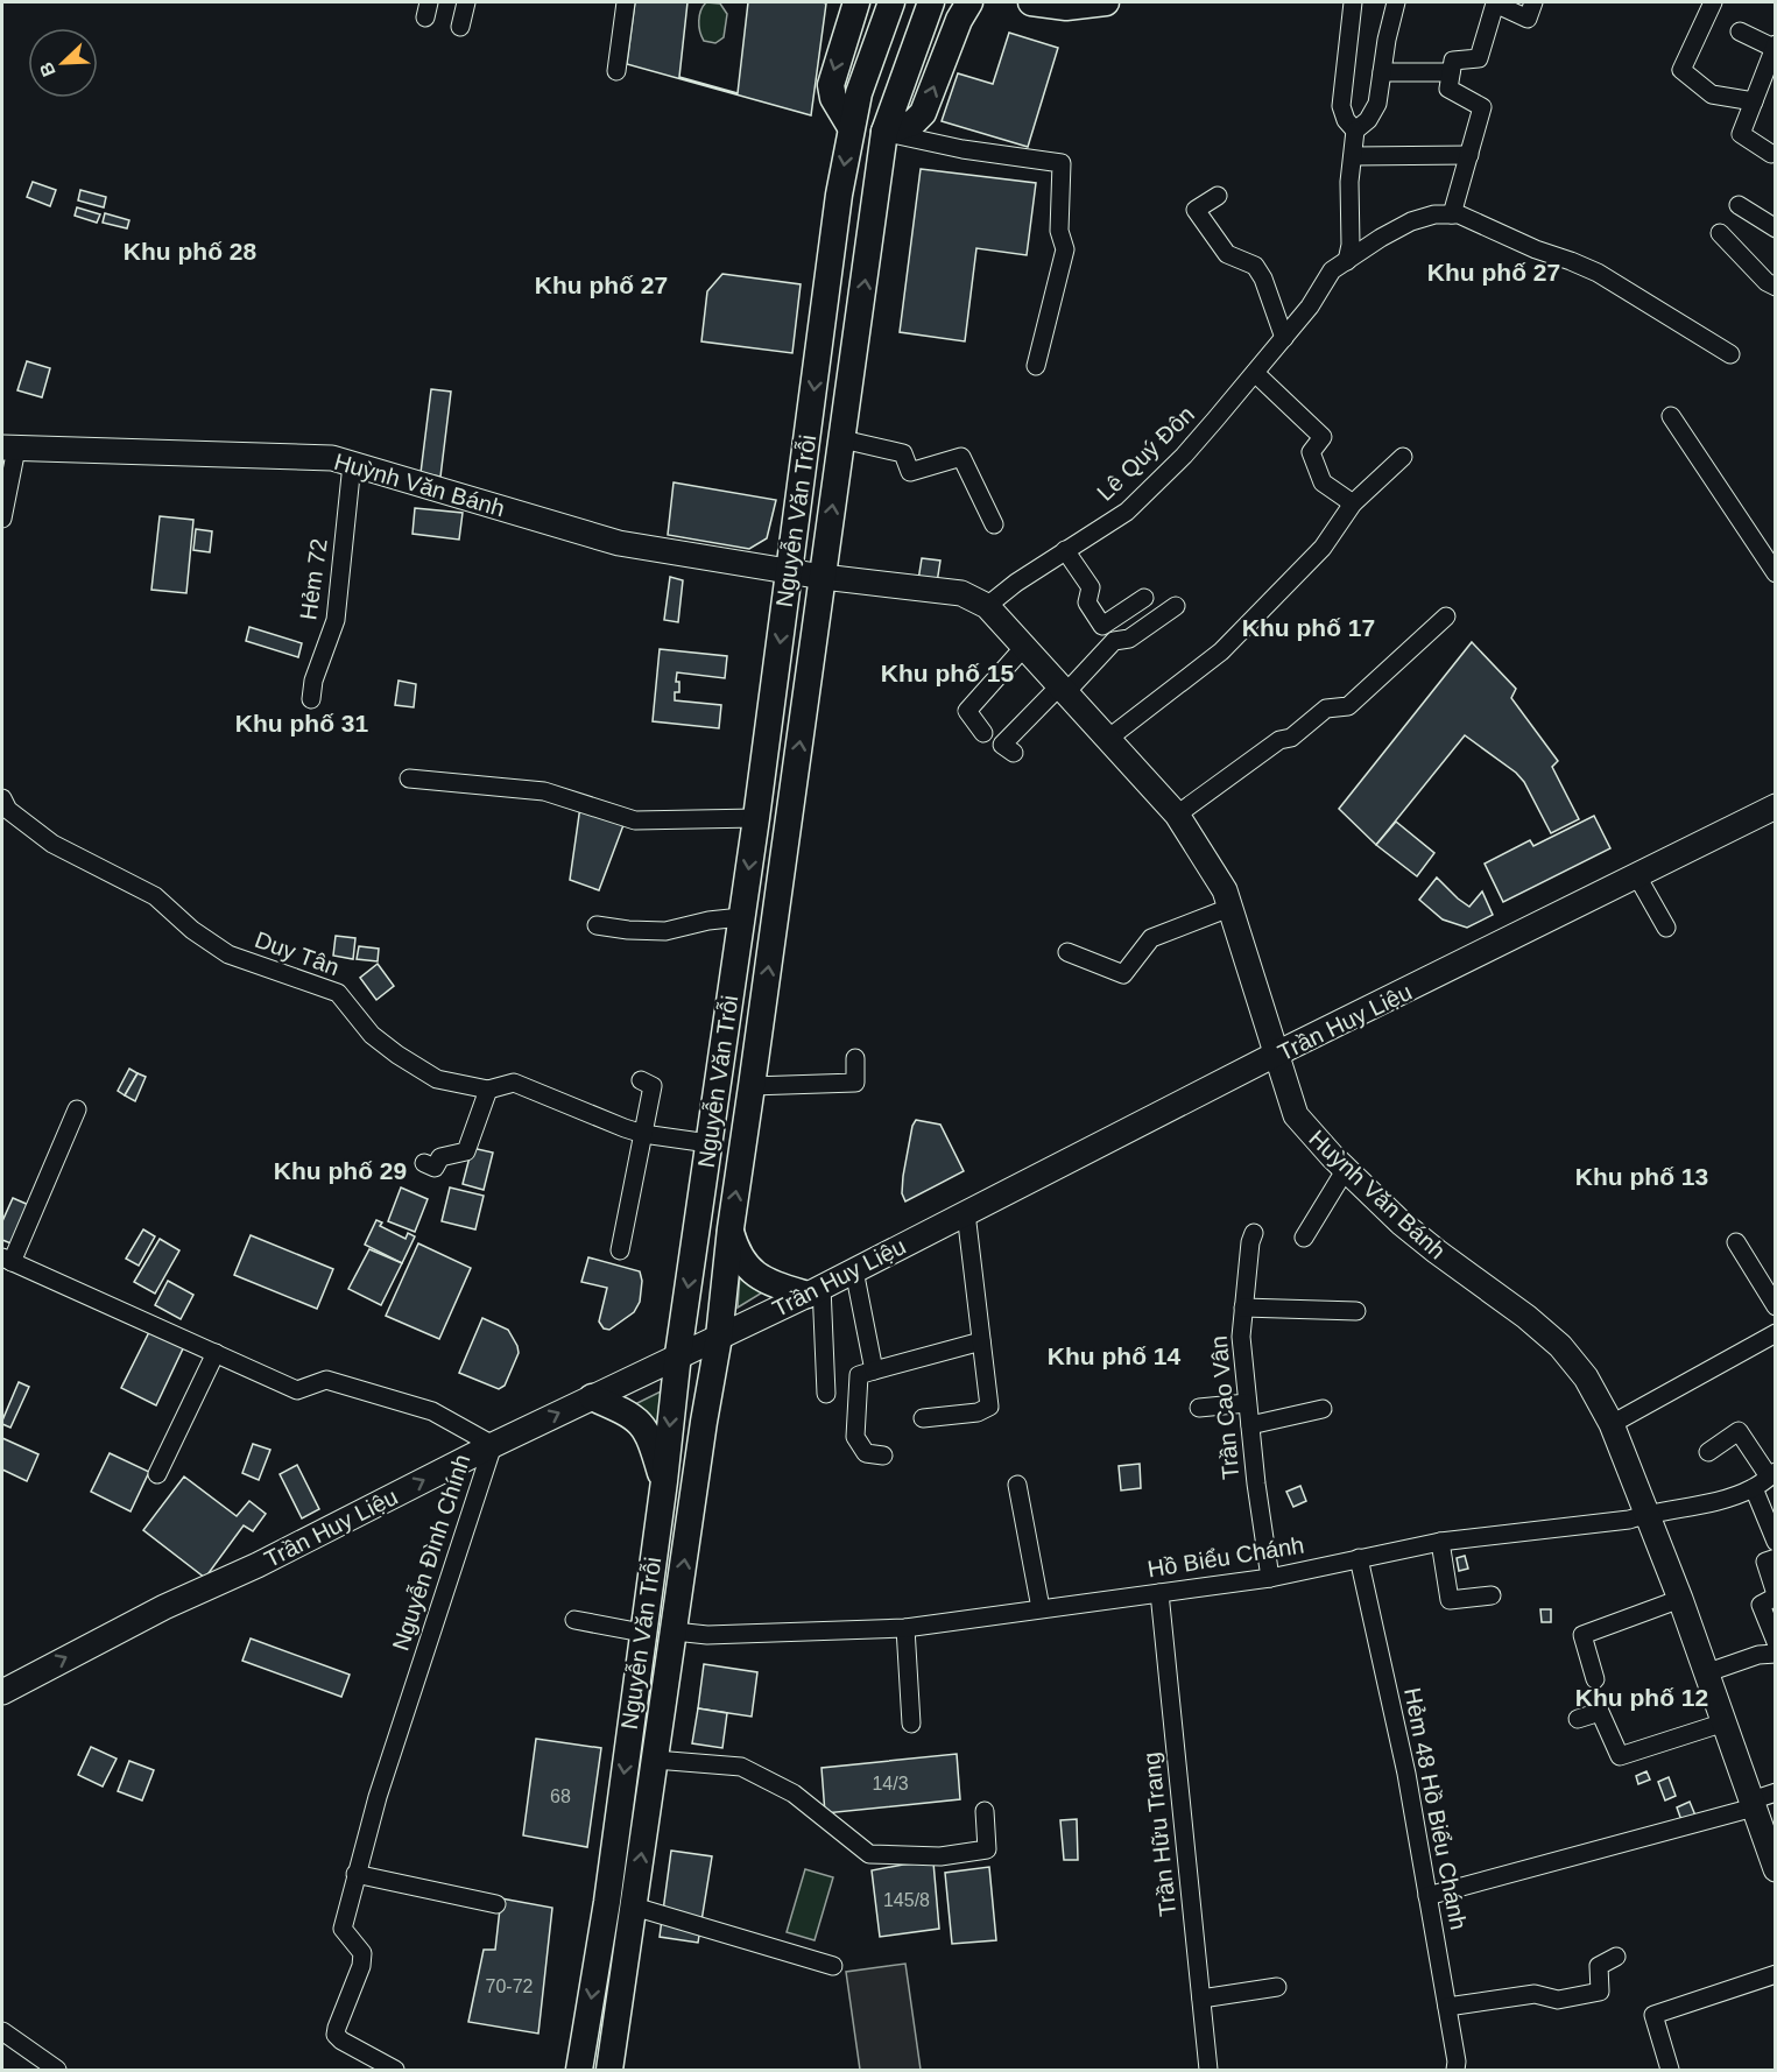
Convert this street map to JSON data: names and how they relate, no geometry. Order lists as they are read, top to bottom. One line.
{"streets":{"main road":["Nguyễn Văn Trỗi"],"street":["Lê Quý Ðôn","Huỳnh Văn Bánh","Hẻm 72","Duy Tân","Trần Huy Liệu","Trần Cao Vân","Nguyễn Đình Chính","Hồ Biểu Chánh","Hẻm 48 Hồ Biểu Chánh","Trần Hữu Trang"]},"crossings":[["Lê Quý Ðôn","Huỳnh Văn Bánh"],["Huỳnh Văn Bánh","Nguyễn Văn Trỗi"],["Huỳnh Văn Bánh","Hẻm 72"],["Huỳnh Văn Bánh","Trần Huy Liệu"],["Huỳnh Văn Bánh","Hồ Biểu Chánh"],["Nguyễn Văn Trỗi","Duy Tân"],["Nguyễn Văn Trỗi","Trần Huy Liệu"],["Nguyễn Văn Trỗi","Hồ Biểu Chánh"],["Trần Huy Liệu","Nguyễn Đình Chính"],["Trần Cao Vân","Hồ Biểu Chánh"],["Hồ Biểu Chánh","Hẻm 48 Hồ Biểu Chánh"],["Hồ Biểu Chánh","Trần Hữu Trang"]],"districts":["Khu phố 28","Khu phố 27","Khu phố 27","Khu phố 17","Khu phố 15","Khu phố 31","Khu phố 29","Khu phố 13","Khu phố 14","Khu phố 12"],"house_numbers":["14/3","68","145/8","70-72"],"north":"bottom left"}
